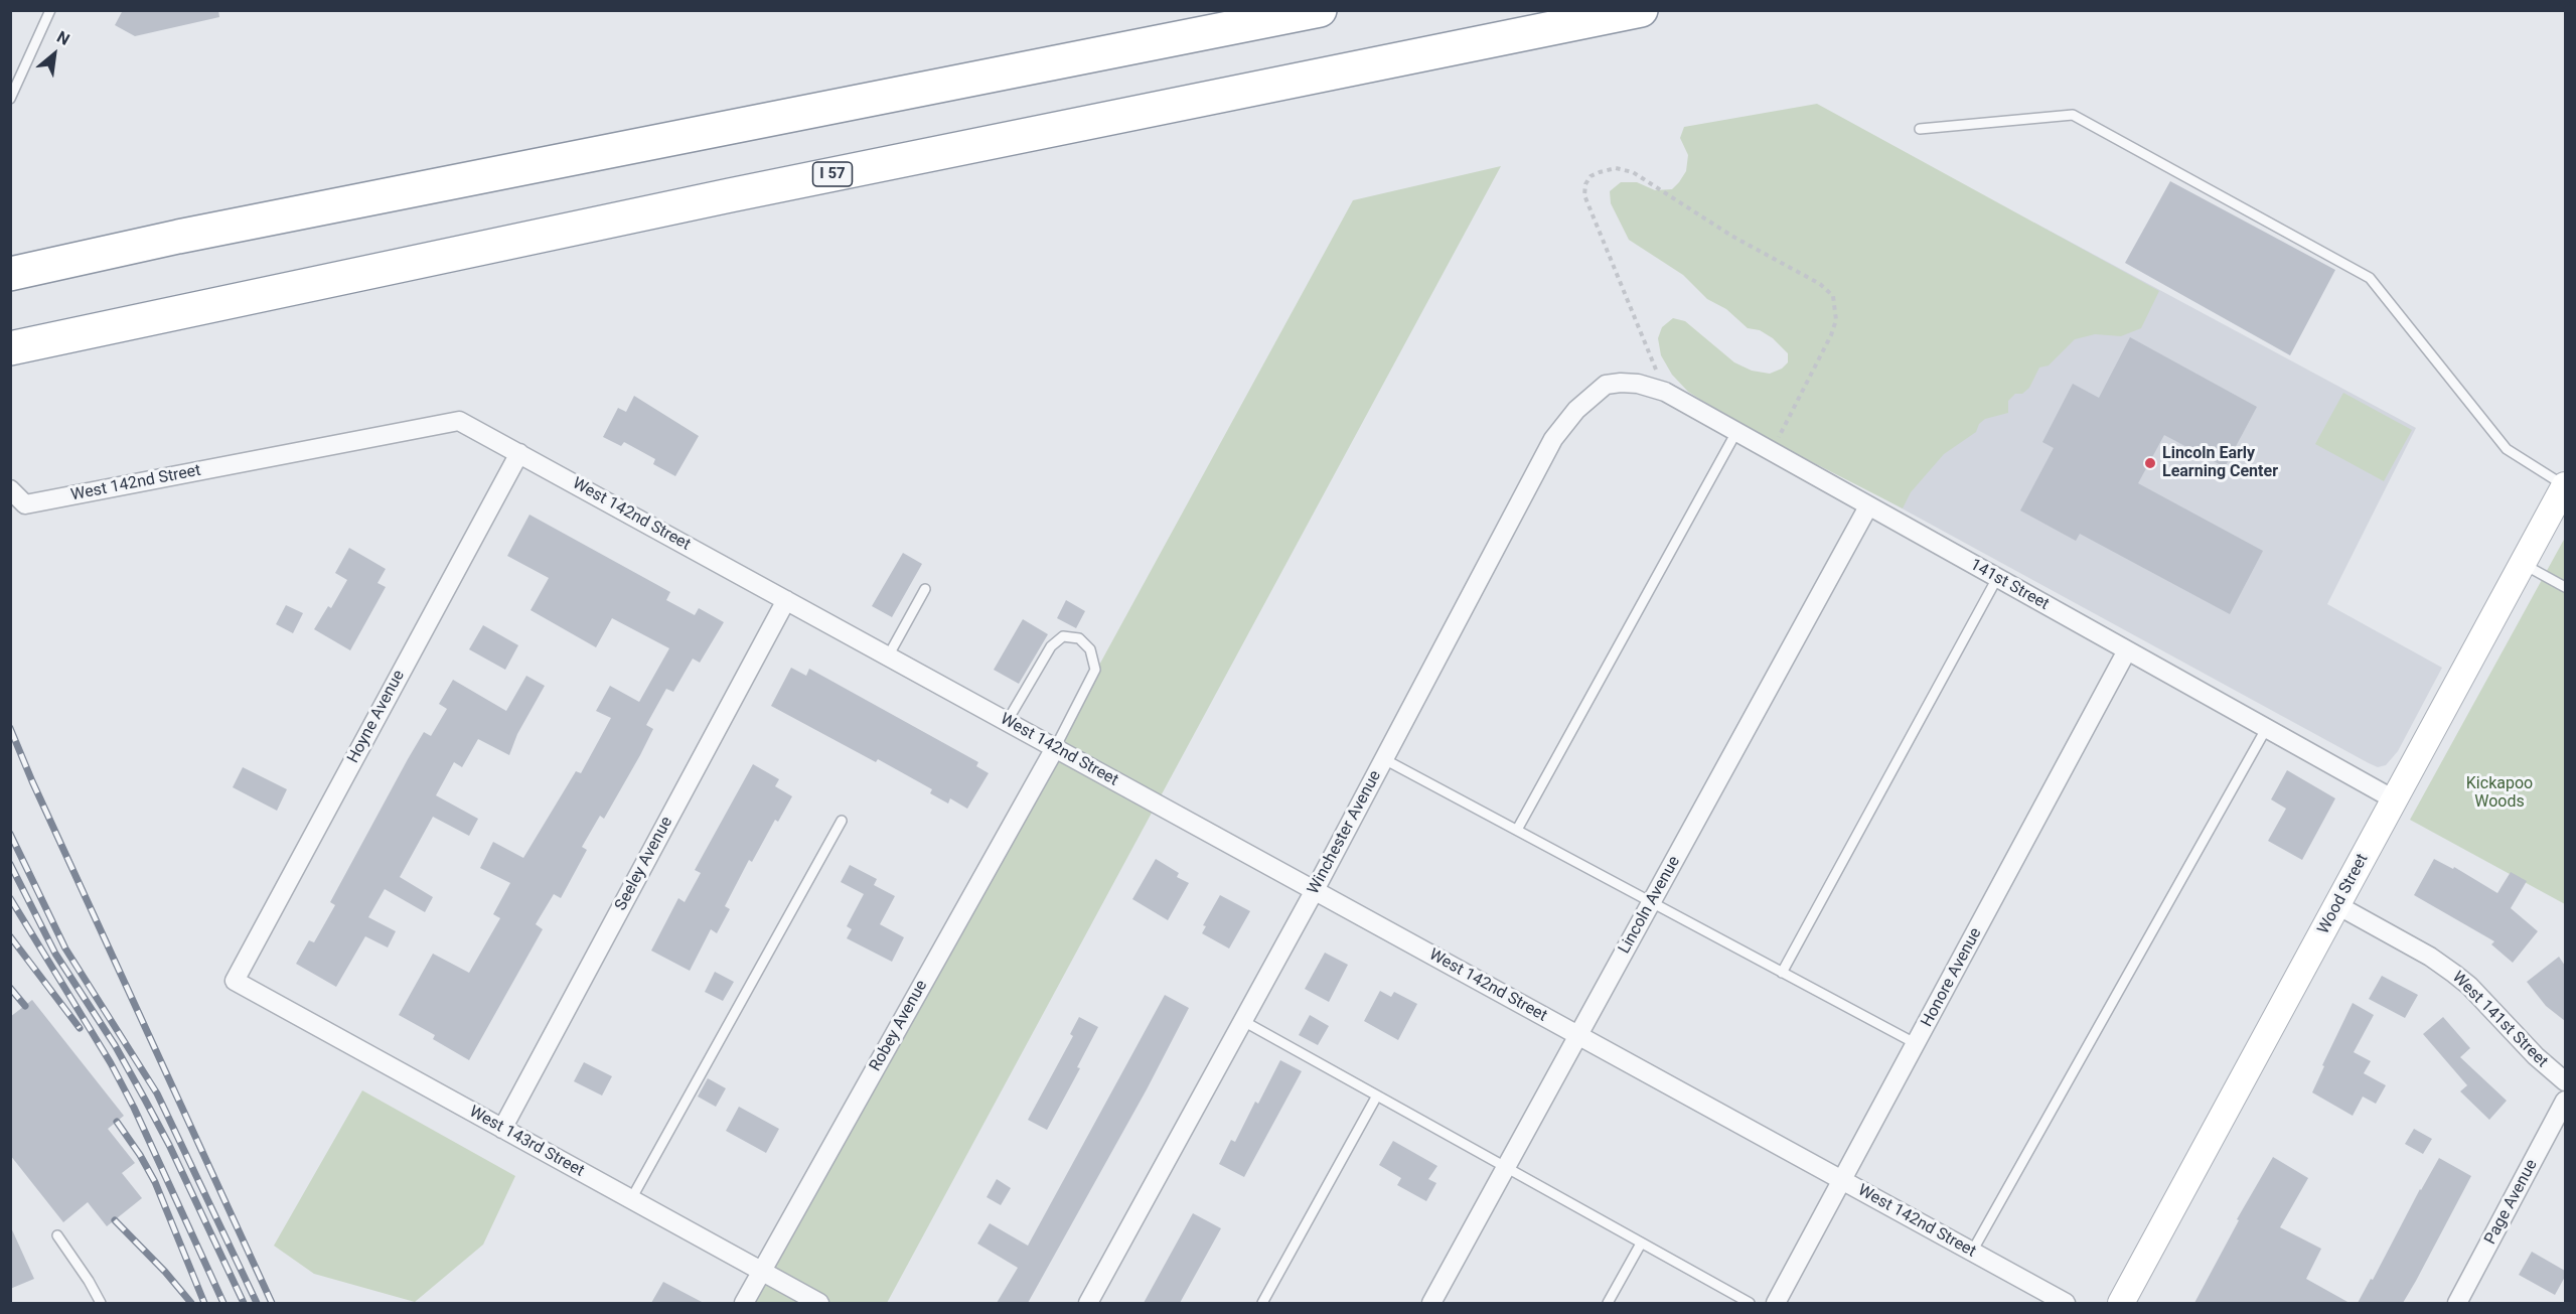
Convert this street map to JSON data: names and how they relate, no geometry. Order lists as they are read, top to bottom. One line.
{"streets":{"highway":["I 57"],"main road":["Wood Street"],"street":["West 142nd Street","141st Street","Hoyne Avenue","Winchester Avenue","Seeley Avenue","Lincoln Avenue","Honore Avenue","West 141st Street","Robey Avenue","West 143rd Street","Page Avenue"]},"crossings":[["West 142nd Street","Hoyne Avenue"],["West 142nd Street","Winchester Avenue"],["West 142nd Street","Seeley Avenue"],["West 142nd Street","Lincoln Avenue"],["West 142nd Street","Honore Avenue"],["West 142nd Street","Robey Avenue"],["141st Street","Winchester Avenue"],["141st Street","Wood Street"],["141st Street","Lincoln Avenue"],["141st Street","Honore Avenue"],["Hoyne Avenue","West 143rd Street"],["Seeley Avenue","West 143rd Street"],["Wood Street","West 141st Street"],["Robey Avenue","West 143rd Street"]],"parks":["Kickapoo Woods"],"places":["Lincoln Early Learning Center"],"north":"top right"}
